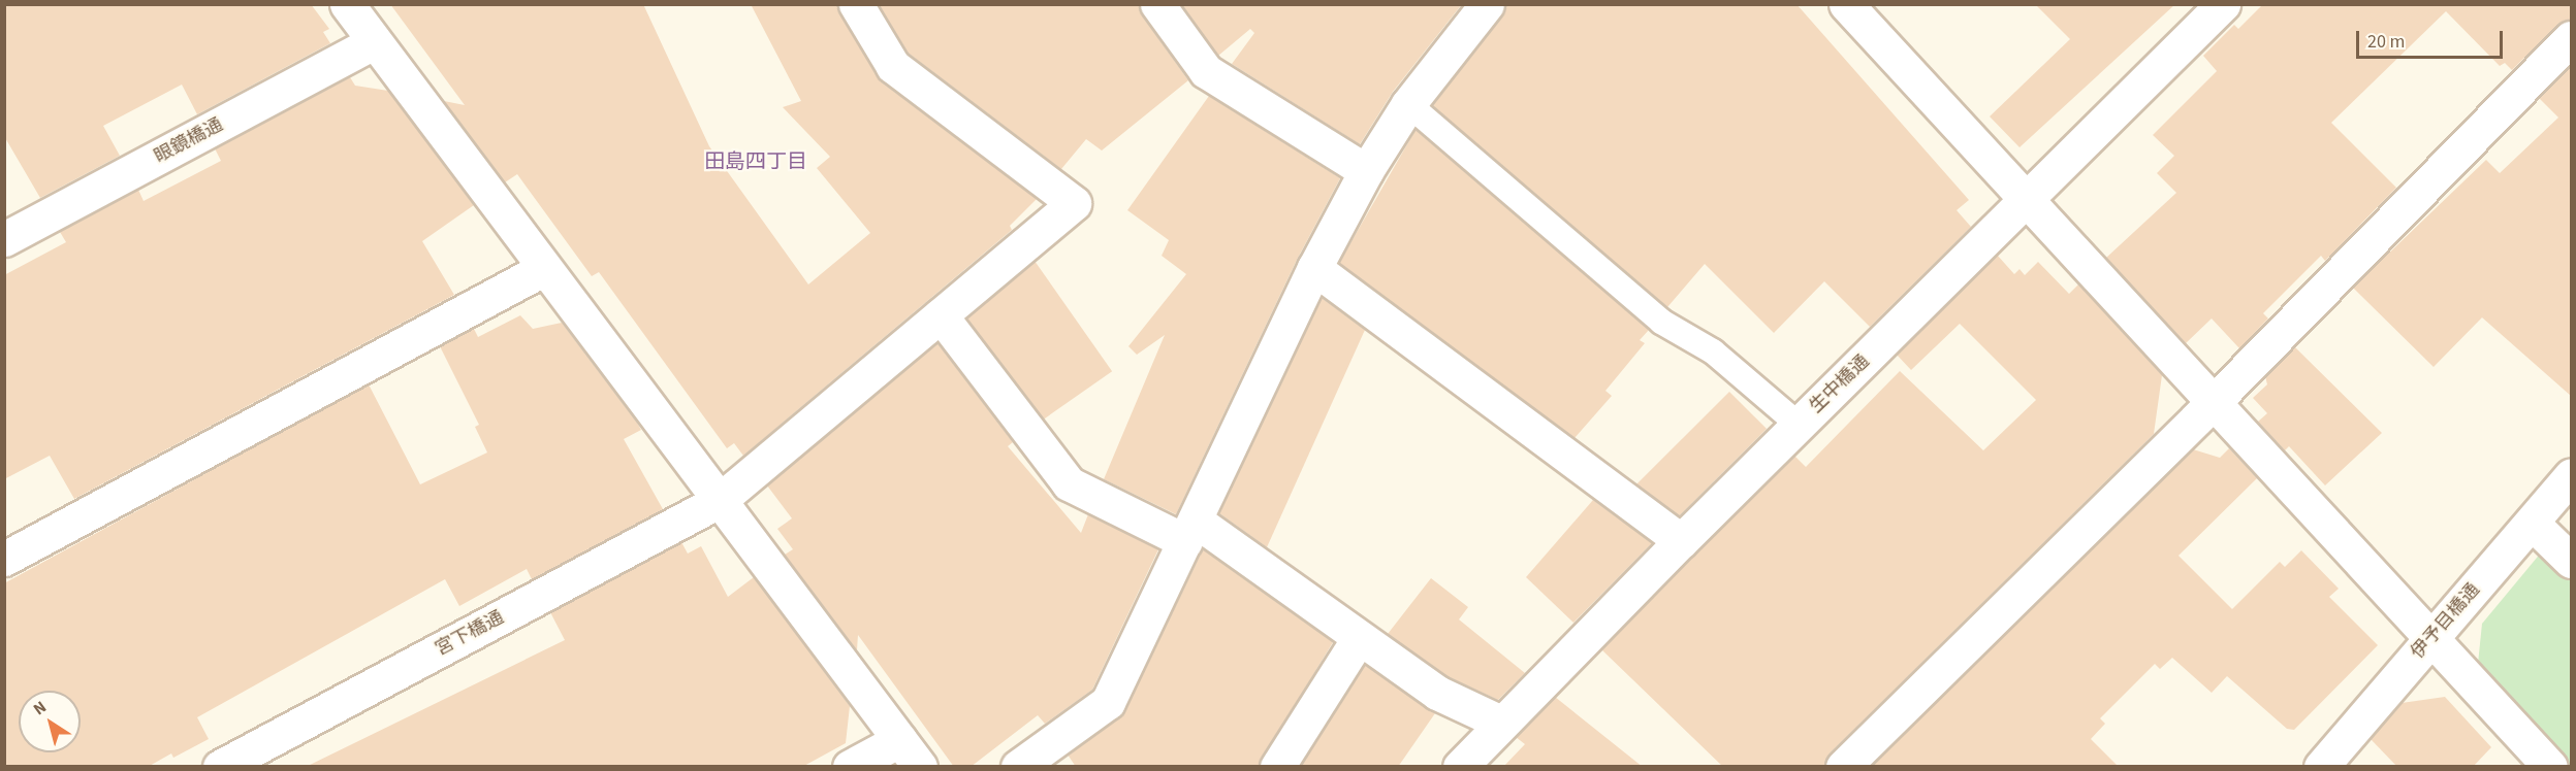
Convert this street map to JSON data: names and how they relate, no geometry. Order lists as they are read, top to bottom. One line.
{"streets":{"street":["眼鏡橋通","生中橋通","伊予目橋通","宮下橋通"]},"districts":["田島四丁目"],"scale_bar":"20 m","north":"top left"}
